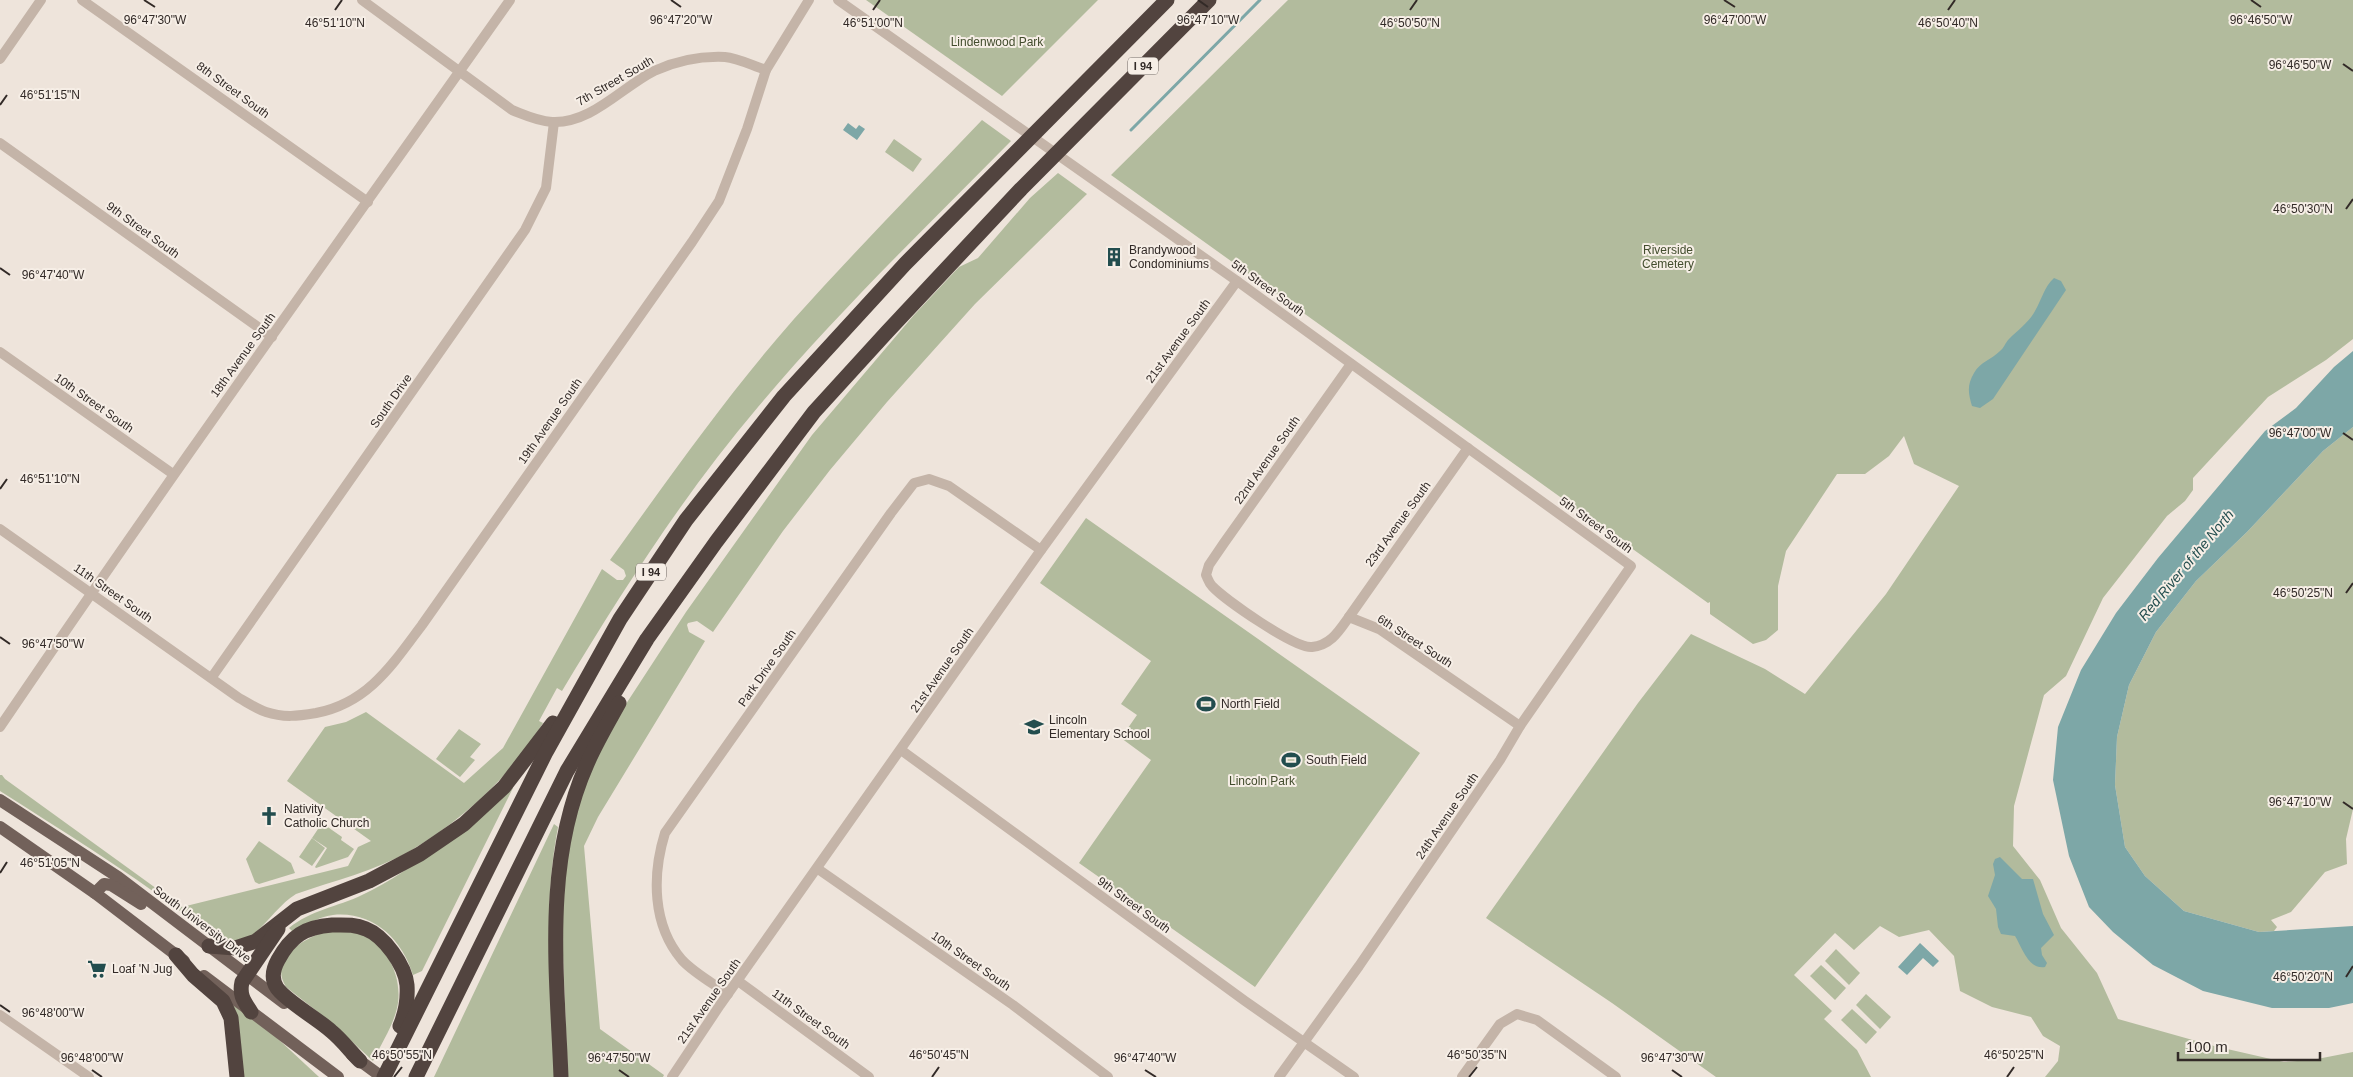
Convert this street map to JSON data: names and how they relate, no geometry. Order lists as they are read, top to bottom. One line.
{"streets":{"highway":["I 94"],"main road":["South University Drive"],"street":["7th Street South","8th Street South","9th Street South","5th Street South","21st Avenue South","18th Avenue South","South Drive","10th Street South","19th Avenue South","22nd Avenue South","23rd Avenue South","11th Street South","6th Street South","Park Drive South","24th Avenue South"]},"crossings":[["7th Street South","18th Avenue South"],["7th Street South","South Drive"],["7th Street South","19th Avenue South"],["8th Street South","18th Avenue South"],["9th Street South","21st Avenue South"],["9th Street South","18th Avenue South"],["9th Street South","24th Avenue South"],["5th Street South","21st Avenue South"],["5th Street South","22nd Avenue South"],["5th Street South","23rd Avenue South"],["5th Street South","24th Avenue South"],["21st Avenue South","10th Street South"],["21st Avenue South","11th Street South"],["21st Avenue South","Park Drive South"],["18th Avenue South","10th Street South"],["18th Avenue South","11th Street South"],["South Drive","19th Avenue South"],["South Drive","11th Street South"],["19th Avenue South","11th Street South"],["22nd Avenue South","23rd Avenue South"],["22nd Avenue South","6th Street South"],["23rd Avenue South","6th Street South"],["6th Street South","24th Avenue South"]],"water":["Red River of the North"],"parks":["Lindenwood Park","Riverside Cemetery","Lincoln Park"],"places":{"building":["Brandywood Condominiums"],"sports":["North Field","South Field"],"school or university":["Lincoln Elementary School"],"church":["Nativity Catholic Church"],"supermarket":["Loaf 'N Jug"]},"scale_bar":"100 m","coordinates":["96°47'20\"W","96°47'10\"W","96°47'30\"W","96°47'00\"W","96°46'50\"W","46°51'10\"N","46°51'00\"N","46°50'50\"N","46°50'40\"N","46°51'15\"N","46°50'30\"N","96°47'40\"W","46°50'25\"N","96°47'50\"W","46°51'05\"N","46°50'20\"N","96°48'00\"W","46°50'55\"N","46°50'45\"N","46°50'35\"N"]}
